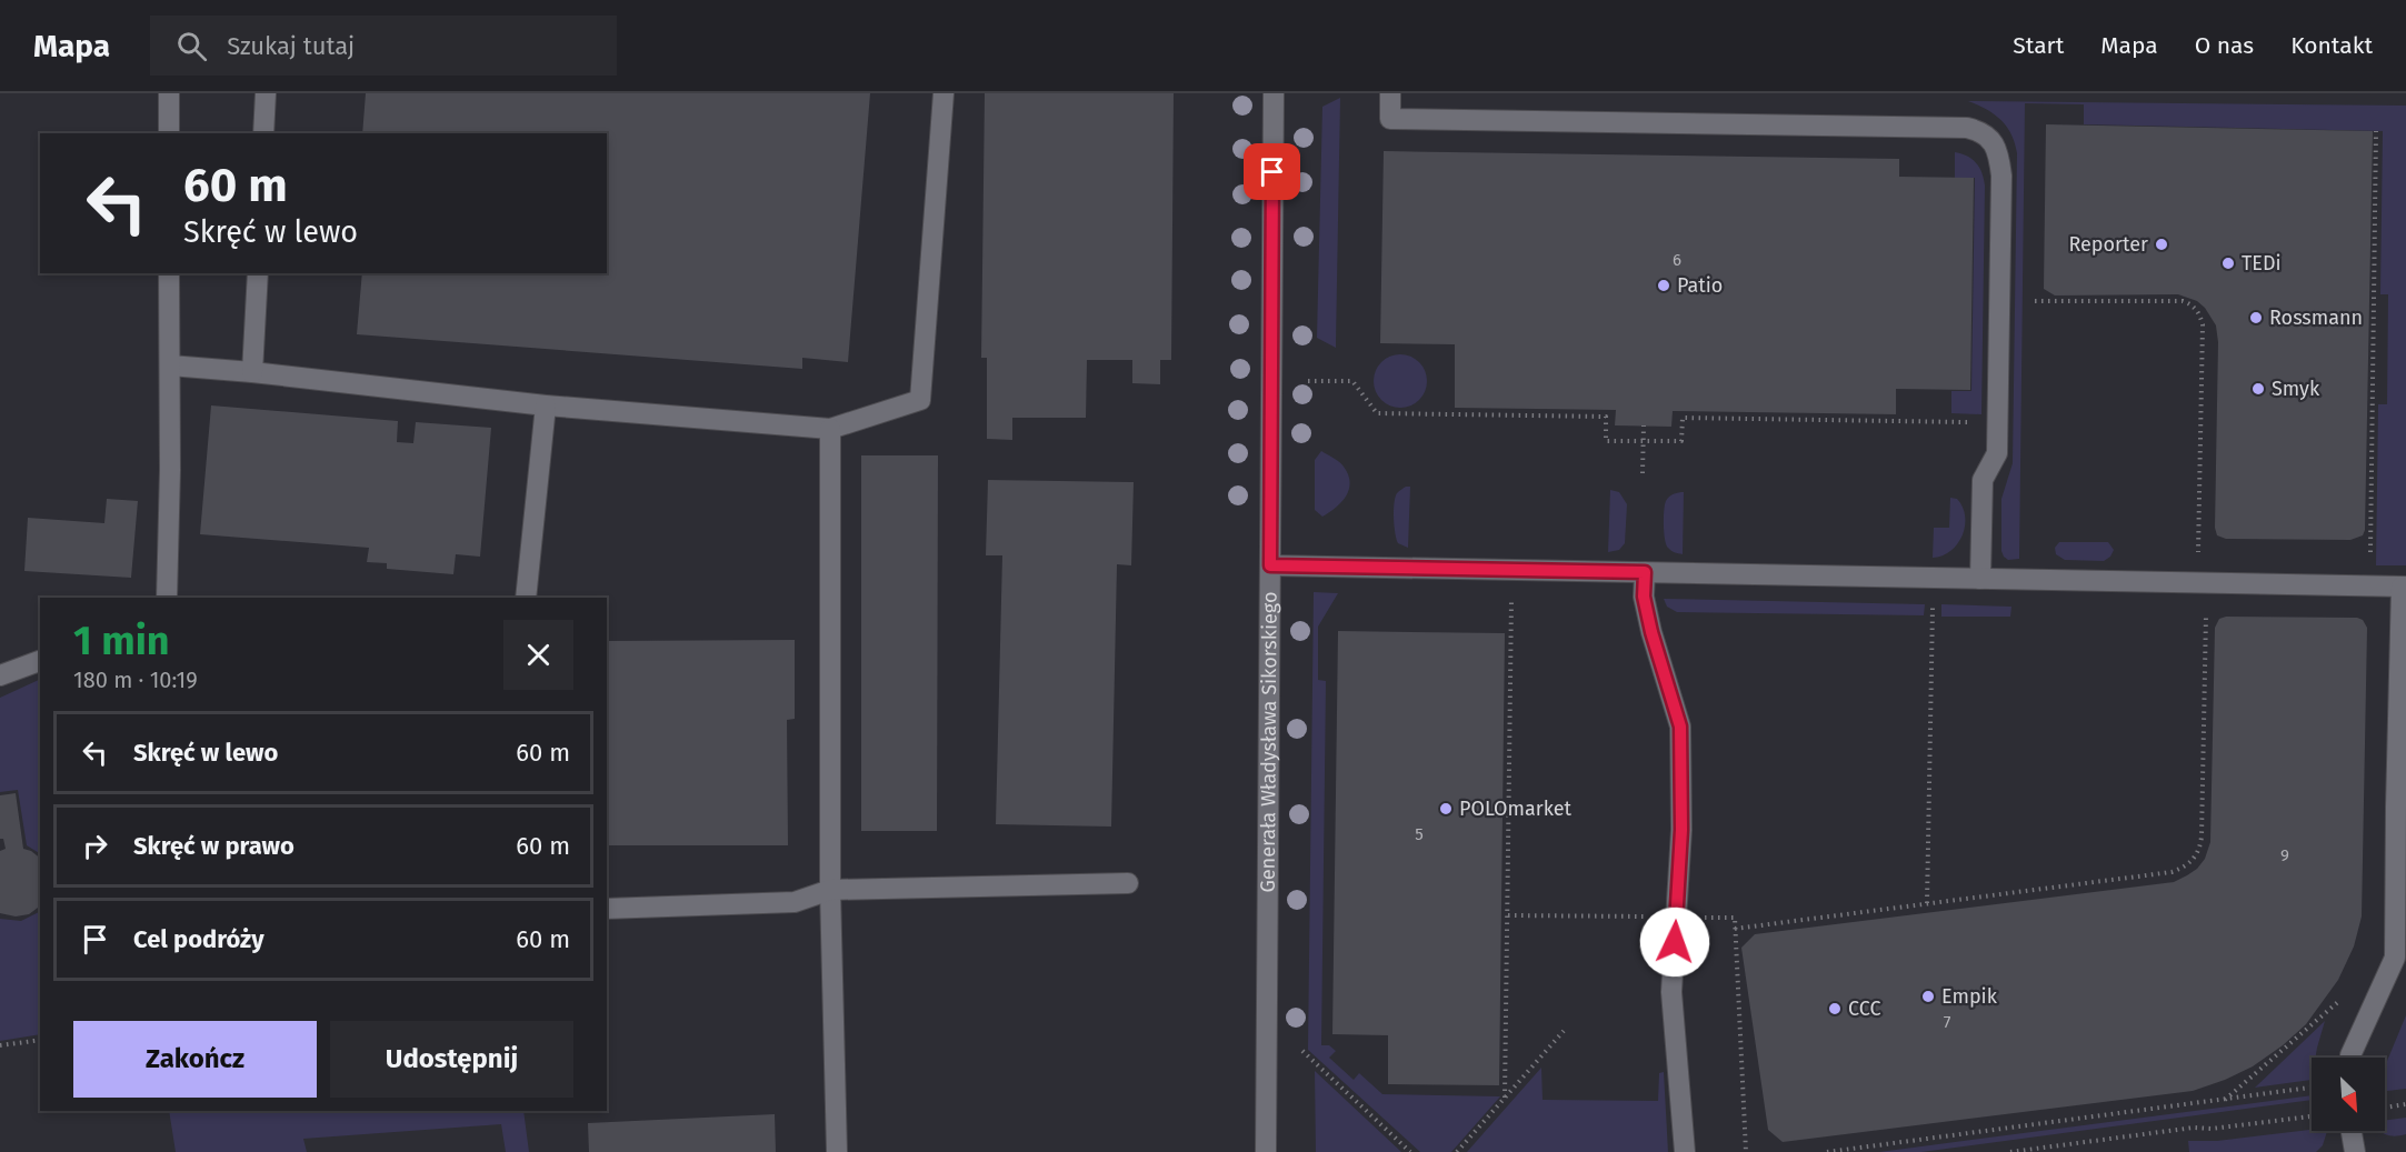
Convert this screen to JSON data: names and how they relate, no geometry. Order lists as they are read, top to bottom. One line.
{"streets":{"street":["Generała Władysława Sikorskiego"]},"places":["Reporter","TEDi","Patio","Rossmann","Smyk","POLOmarket","Empik","CCC"],"house_numbers":["6","5","9","7"],"north":"bottom right","page":{"header":"Mapa","search":"Szukaj tutaj","nav":["Start","Mapa","O nas","Kontakt"],"turn":["60 m","Skręć w lewo"],"heading":["1 min","180 m · 10:19"],"list":[{"name":"Skręć w lewo","value":"60 m"},{"name":"Skręć w prawo","value":"60 m"},{"name":"Cel podróży","value":"60 m"}],"buttons":["Zakończ","Udostępnij"]}}
